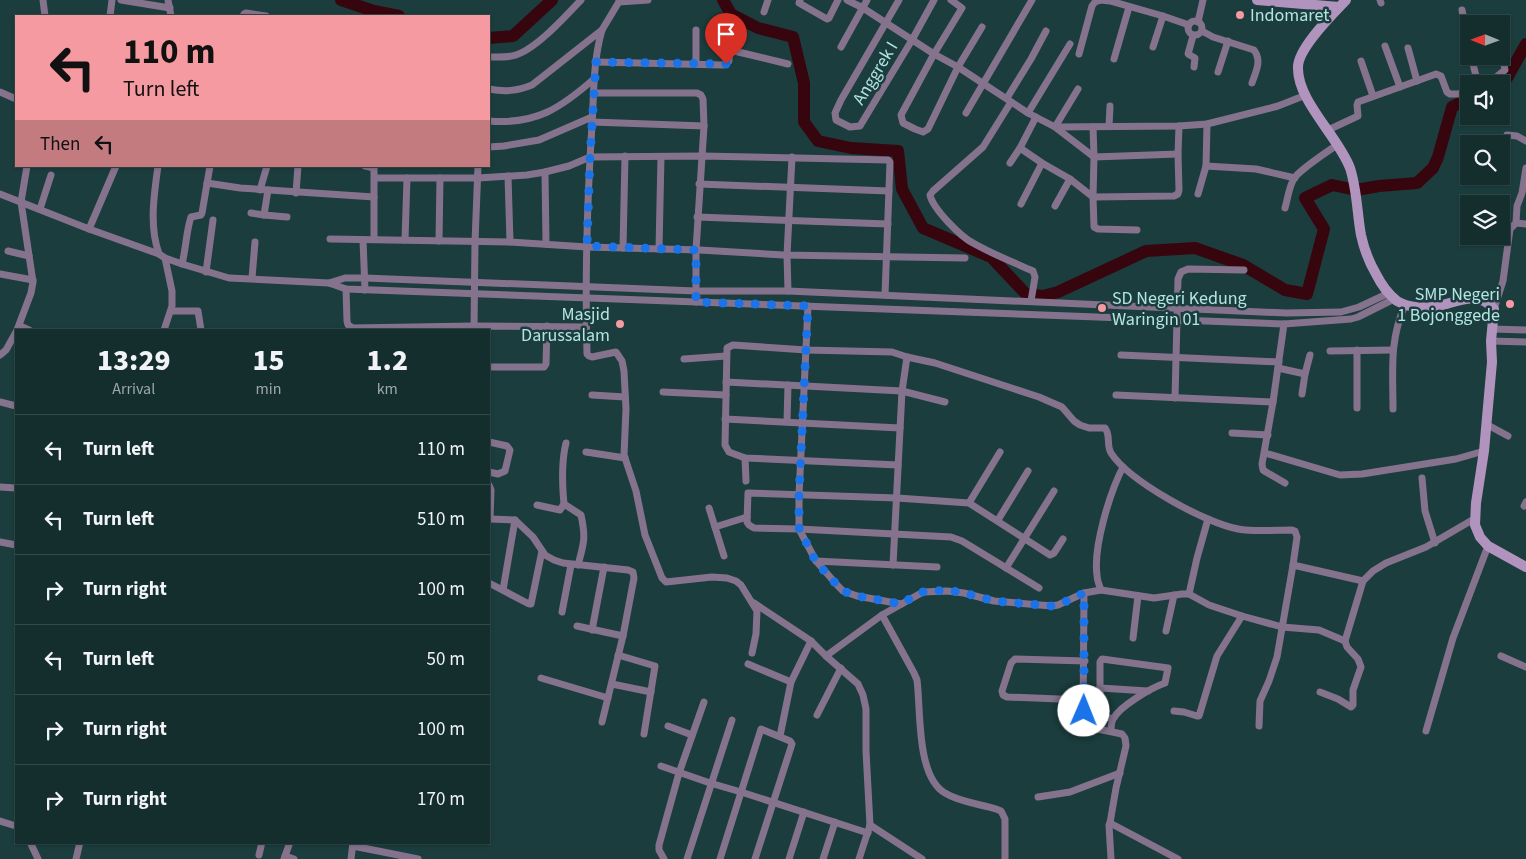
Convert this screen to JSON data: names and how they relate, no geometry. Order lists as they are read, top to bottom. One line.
{"streets":{"street":["Anggrek I"]},"places":["Indomaret","SMP Negeri 1 Bojonggede","SD Negeri Kedung Waringin 01","Masjid Darussalam"],"north":"left","page":{"turn":["110 m","Turn left"],"then":"Then","eta":["13:29","Arrival","15","min","1.2","km"],"list":[{"name":"Turn left","value":"110 m"},{"name":"Turn left","value":"510 m"},{"name":"Turn right","value":"100 m"},{"name":"Turn left","value":"50 m"},{"name":"Turn right","value":"100 m"},{"name":"Turn right","value":"170 m"}]}}
